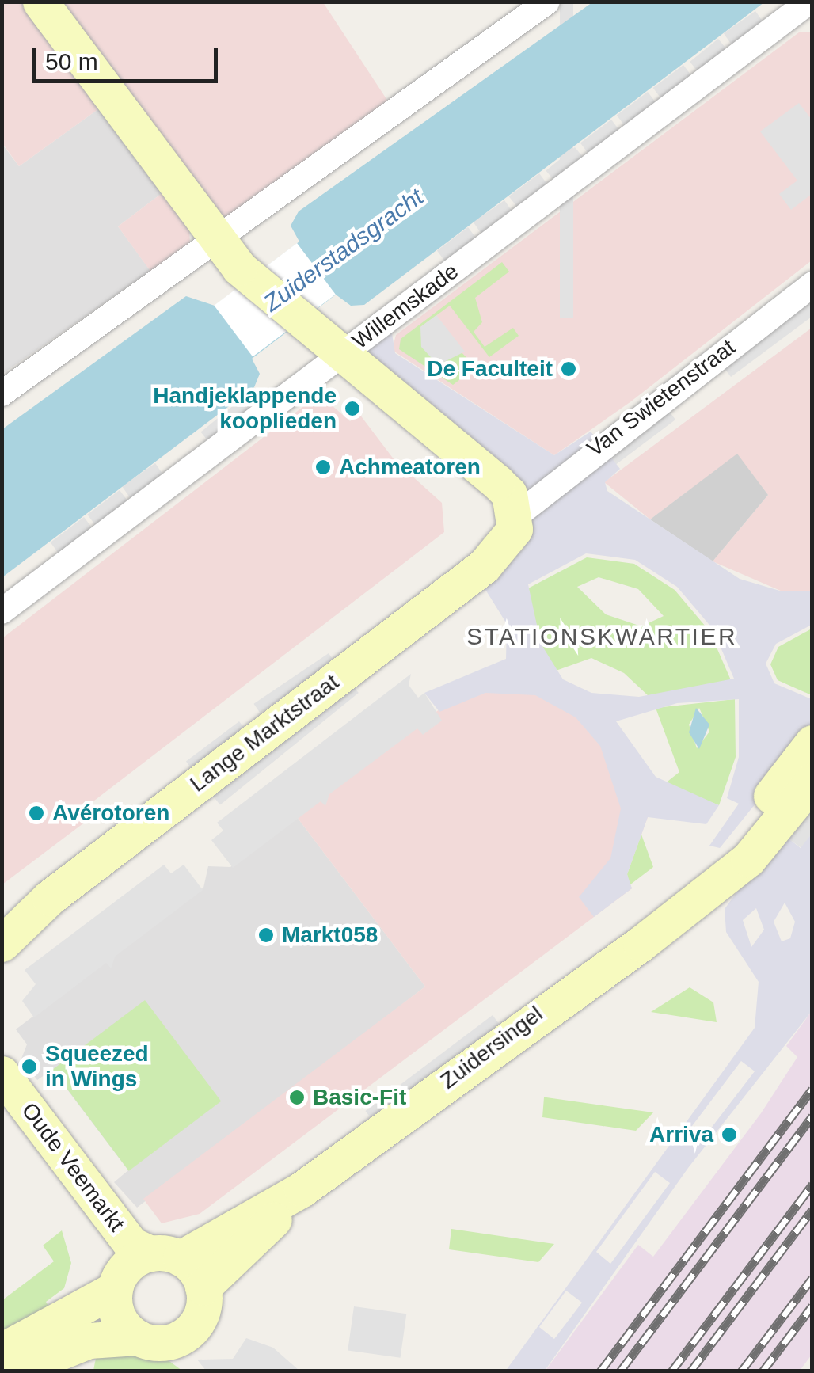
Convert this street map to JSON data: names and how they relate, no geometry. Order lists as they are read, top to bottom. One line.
{"streets":{"main road":["Lange Marktstraat","Zuidersingel","Oude Veemarkt"],"street":["Willemskade","Van Swietenstraat"]},"crossings":[["Van Swietenstraat","Lange Marktstraat"],["Zuidersingel","Oude Veemarkt"]],"districts":["STATIONSKWARTIER"],"water":["Zuiderstadsgracht"],"places":["De Faculteit","Handjeklappende kooplieden","Achmeatoren","Avérotoren","Markt058","Squeezed in Wings","Basic-Fit","Arriva"],"scale_bar":"50 m"}
